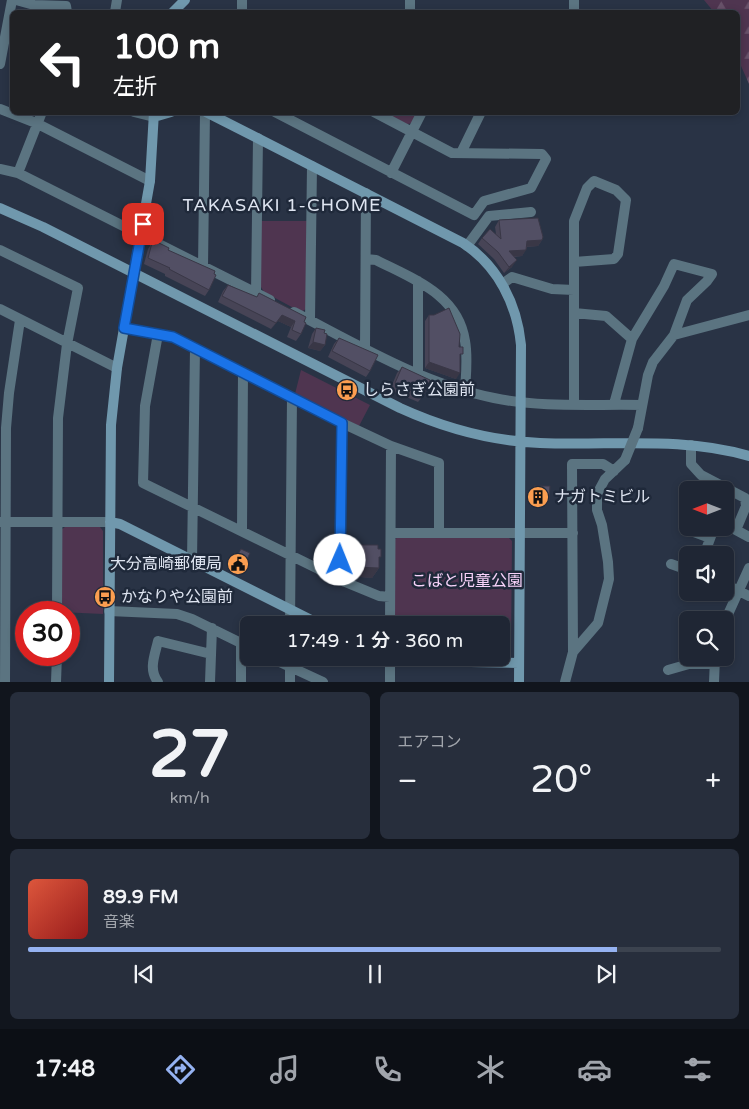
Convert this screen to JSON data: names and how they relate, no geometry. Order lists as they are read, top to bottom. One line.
{"districts":["TAKASAKI 1-CHOME"],"parks":["こばと児童公園"],"places":{"bus stop":["しらさぎ公園前","かなりや公園前"],"building":["ナガトミビル"],"public building":["大分高崎郵便局"]},"north":"left","page":{"turn":["100 m","左折"],"limit":"30","trip":"17:49 · 1 分 · 360 m","tile":[["27","km/h"],"エアコン"],"heat":["−","20°","+"],"song":["89.9 FM","音楽"],"tabs":"17:48"}}
